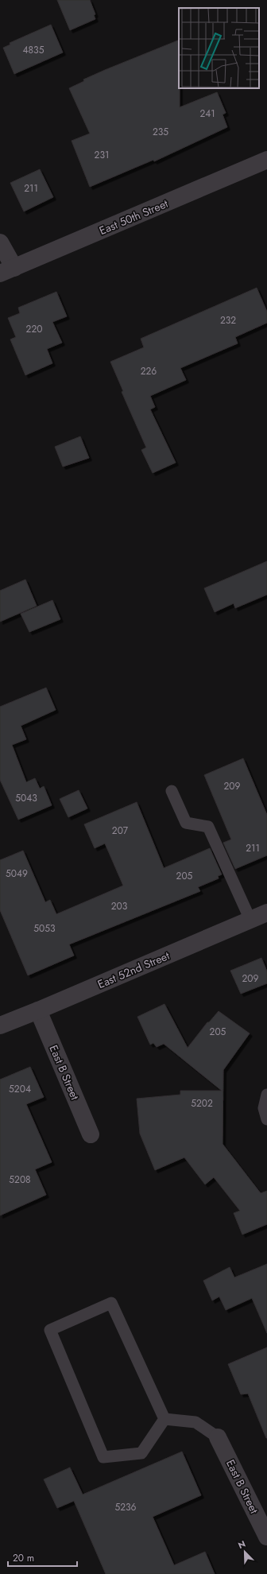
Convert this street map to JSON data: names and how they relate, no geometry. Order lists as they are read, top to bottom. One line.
{"streets":{"street":["East 50th Street","East 52nd Street","East B Street"]},"crossings":[["East 52nd Street","East B Street"]],"house_numbers":["4835","241","235","231","211","232","220","226","209","5043","207","211","5049","205","203","5053","209","205","5204","5202","5208","5236"],"scale_bar":"20 m","north":"top left"}
